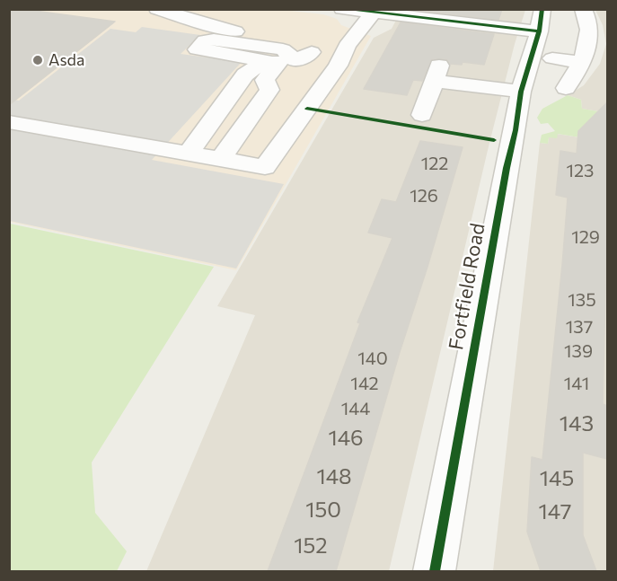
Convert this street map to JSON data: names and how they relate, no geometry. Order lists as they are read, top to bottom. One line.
{"streets":{"street":["Fortfield Road"]},"places":["Asda"],"house_numbers":["122","123","126","129","135","137","139","140","142","141","144","143","146","148","145","150","147","152"]}
